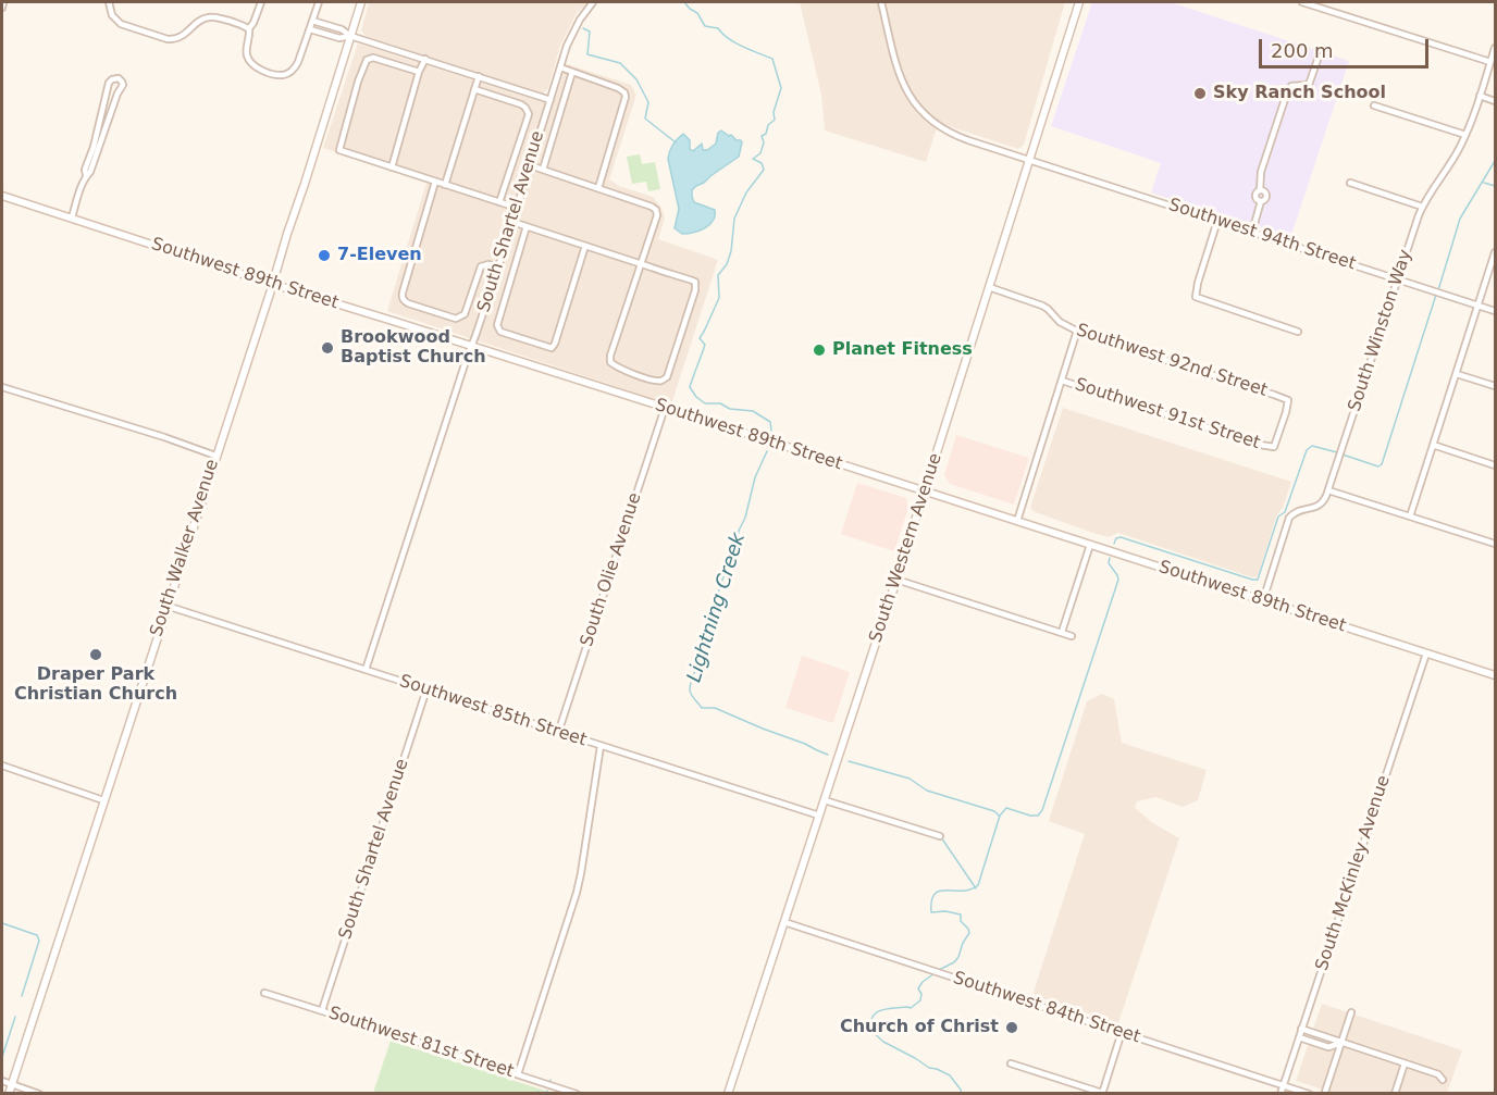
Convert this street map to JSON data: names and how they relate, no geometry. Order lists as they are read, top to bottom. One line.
{"streets":{"main road":["Southwest 89th Street","South Walker Avenue","South Western Avenue"],"street":["South Shartel Avenue","Southwest 94th Street","South Winston Way","Southwest 92nd Street","Southwest 91st Street","South Olie Avenue","Southwest 85th Street","South McKinley Avenue","Southwest 84th Street","Southwest 81st Street"]},"crossings":[["South Shartel Avenue","Southwest 89th Street"],["South Shartel Avenue","Southwest 85th Street"],["South Shartel Avenue","Southwest 81st Street"],["Southwest 94th Street","South Winston Way"],["Southwest 94th Street","South Western Avenue"],["Southwest 89th Street","South Walker Avenue"],["Southwest 89th Street","South Western Avenue"],["Southwest 89th Street","South Olie Avenue"],["Southwest 89th Street","South McKinley Avenue"],["Southwest 92nd Street","Southwest 91st Street"],["Southwest 92nd Street","South Western Avenue"],["South Walker Avenue","Southwest 85th Street"],["South Western Avenue","Southwest 85th Street"],["South Western Avenue","Southwest 84th Street"],["South Olie Avenue","Southwest 85th Street"],["South McKinley Avenue","Southwest 84th Street"]],"water":["Lightning Creek"],"places":["Sky Ranch School","7-Eleven","Brookwood Baptist Church","Planet Fitness","Draper Park Christian Church","Church of Christ"],"scale_bar":"200 m"}
